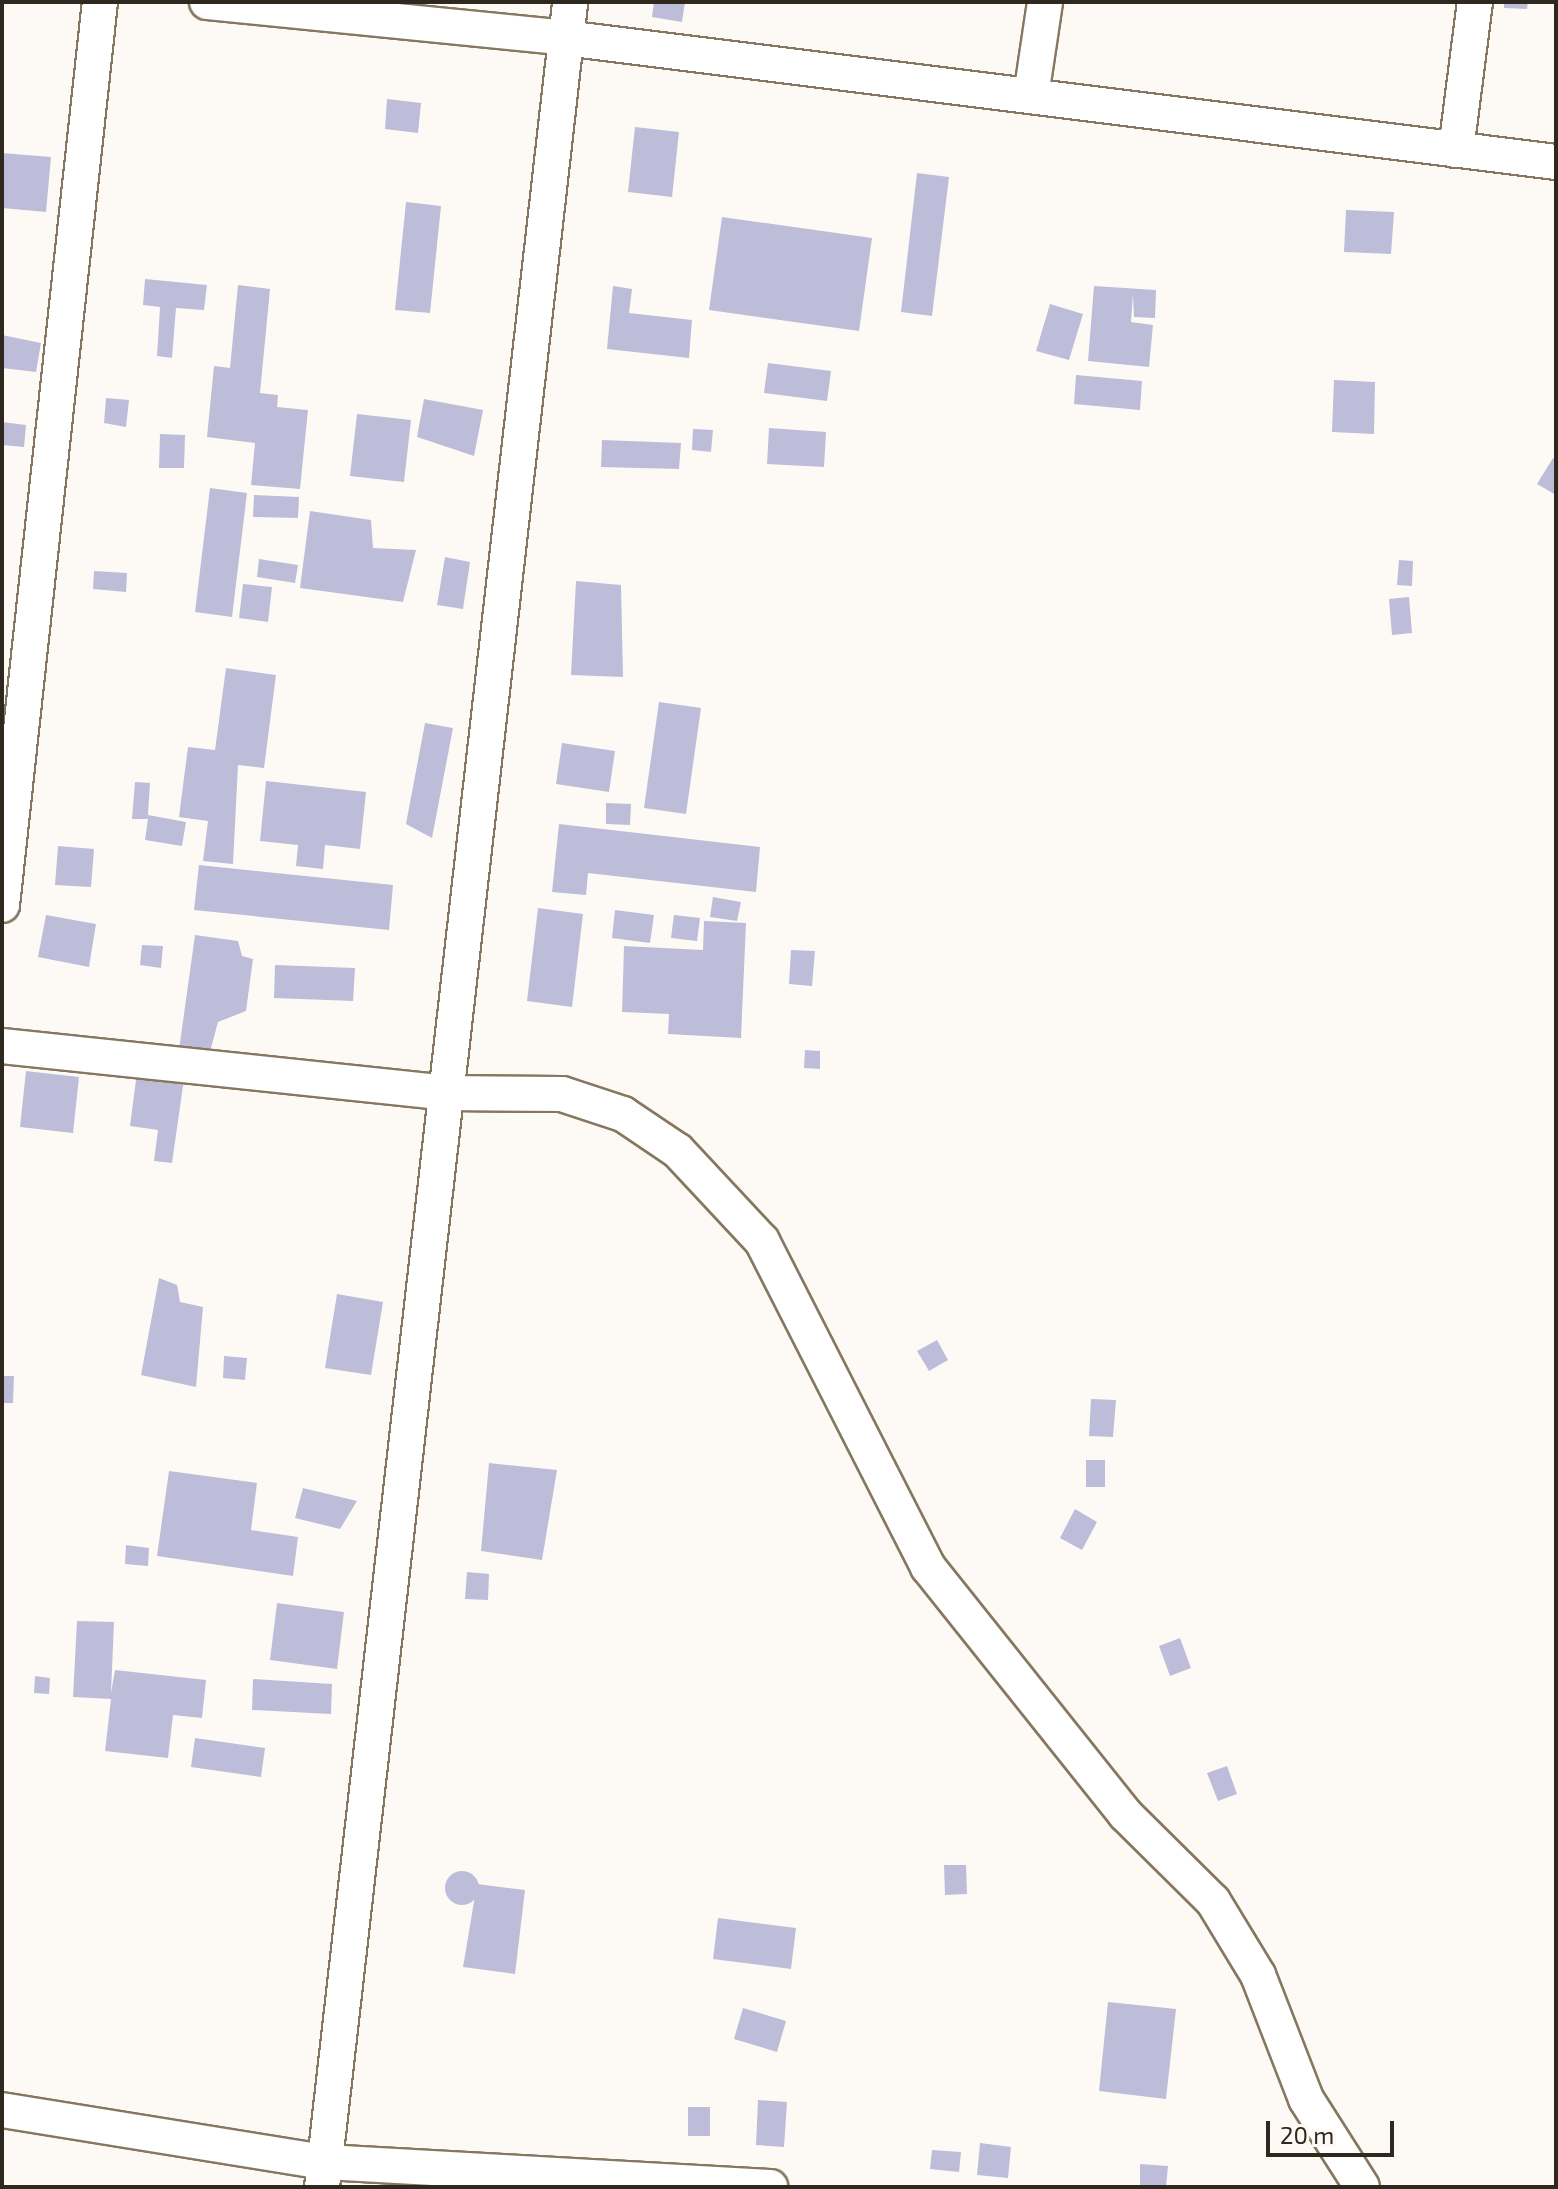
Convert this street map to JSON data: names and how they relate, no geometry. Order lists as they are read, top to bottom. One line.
{"scale_bar":"20 m"}
